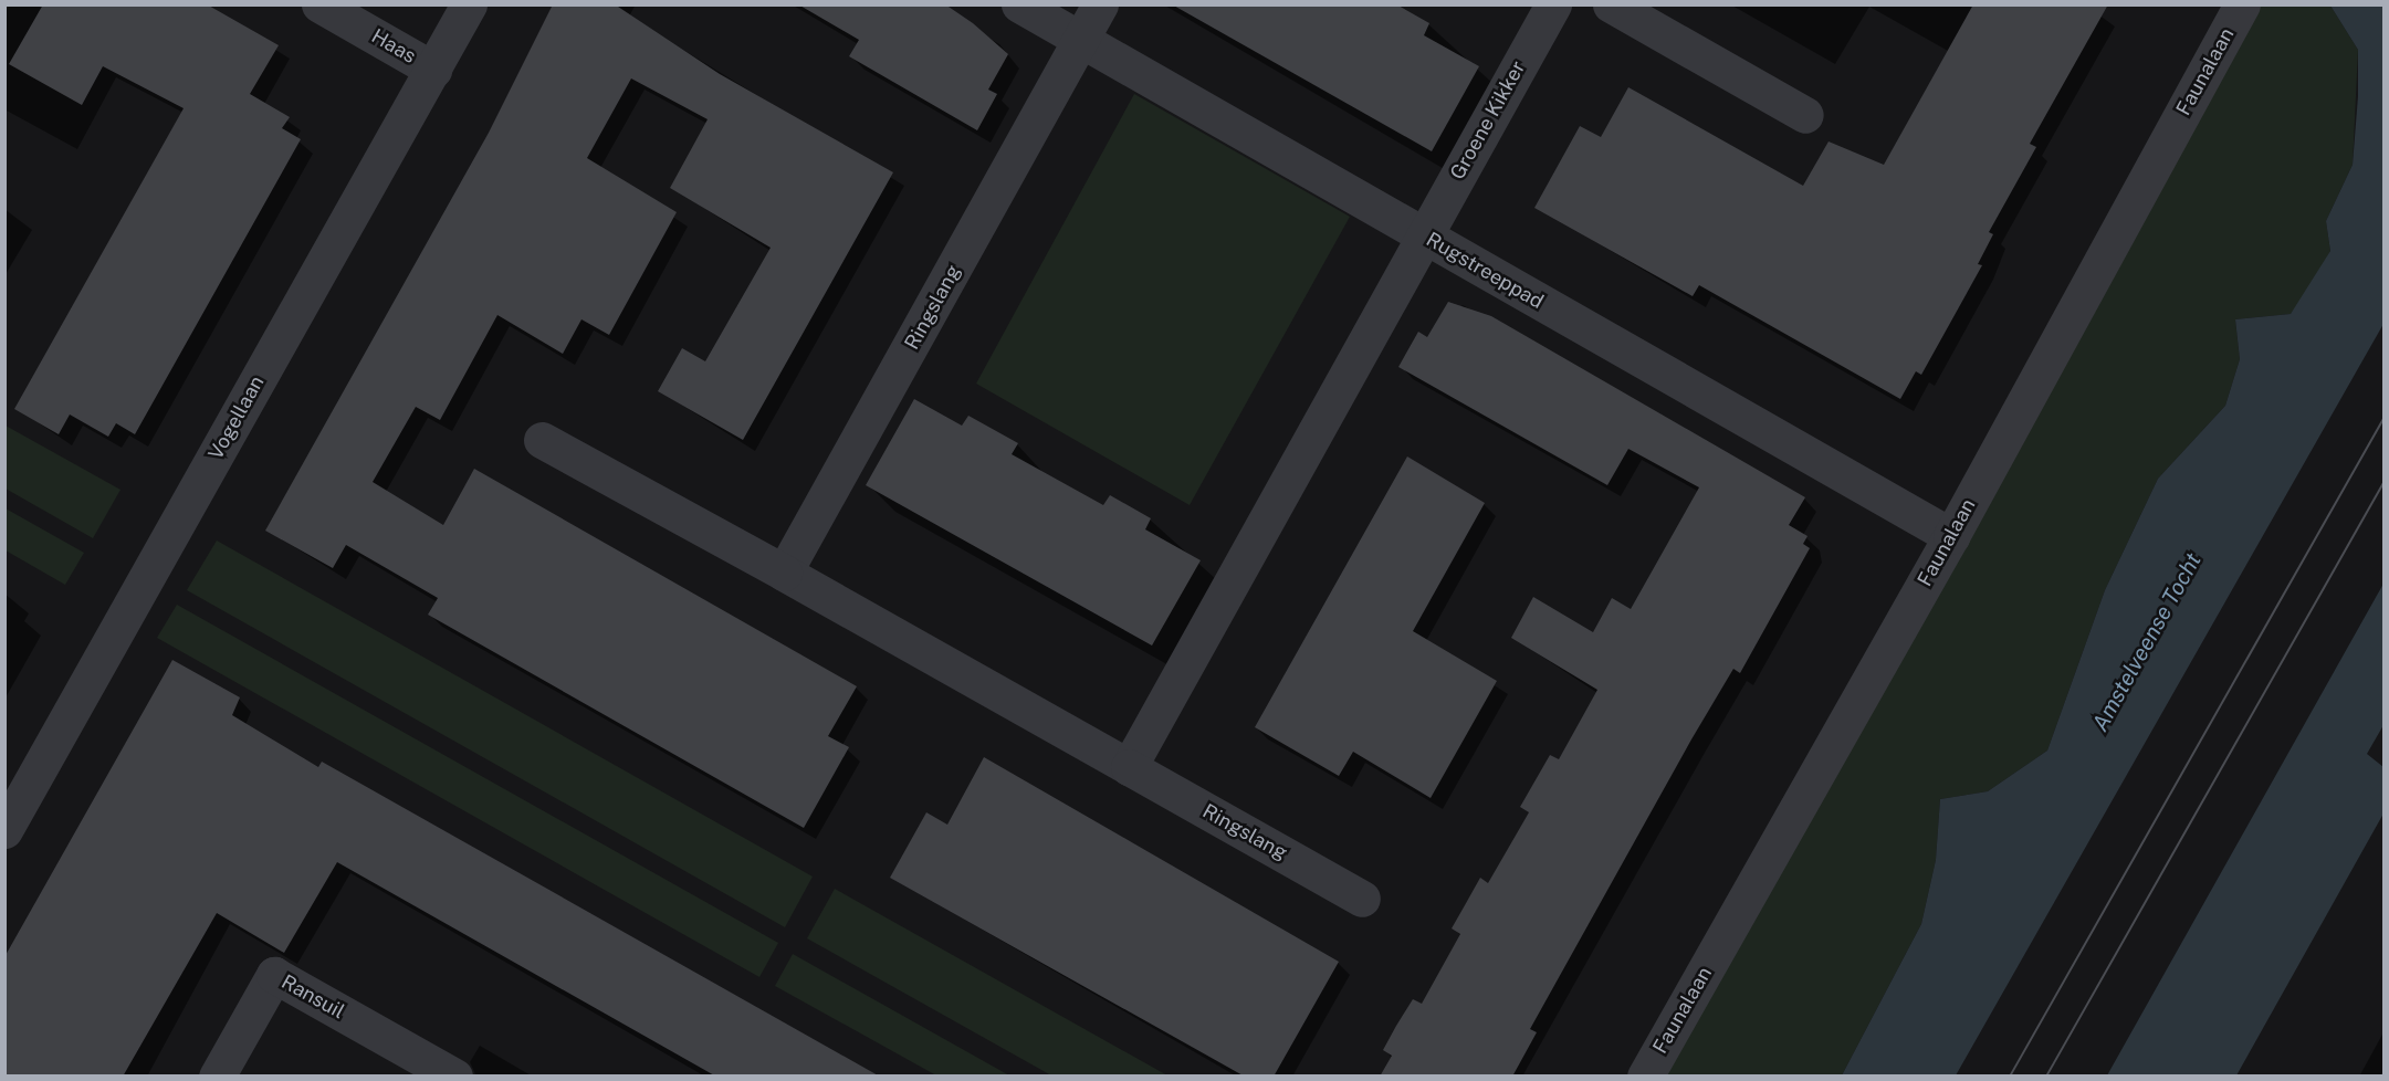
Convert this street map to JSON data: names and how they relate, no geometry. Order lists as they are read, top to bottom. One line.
{"streets":{"street":["Haas","Faunalaan","Groene Kikker","Rugstreeppad","Ringslang","Vogellaan","Ransuil"]},"crossings":[["Haas","Vogellaan"],["Faunalaan","Rugstreeppad"],["Groene Kikker","Rugstreeppad"],["Rugstreeppad","Ringslang"]],"water":["Amstelveense Tocht"]}
